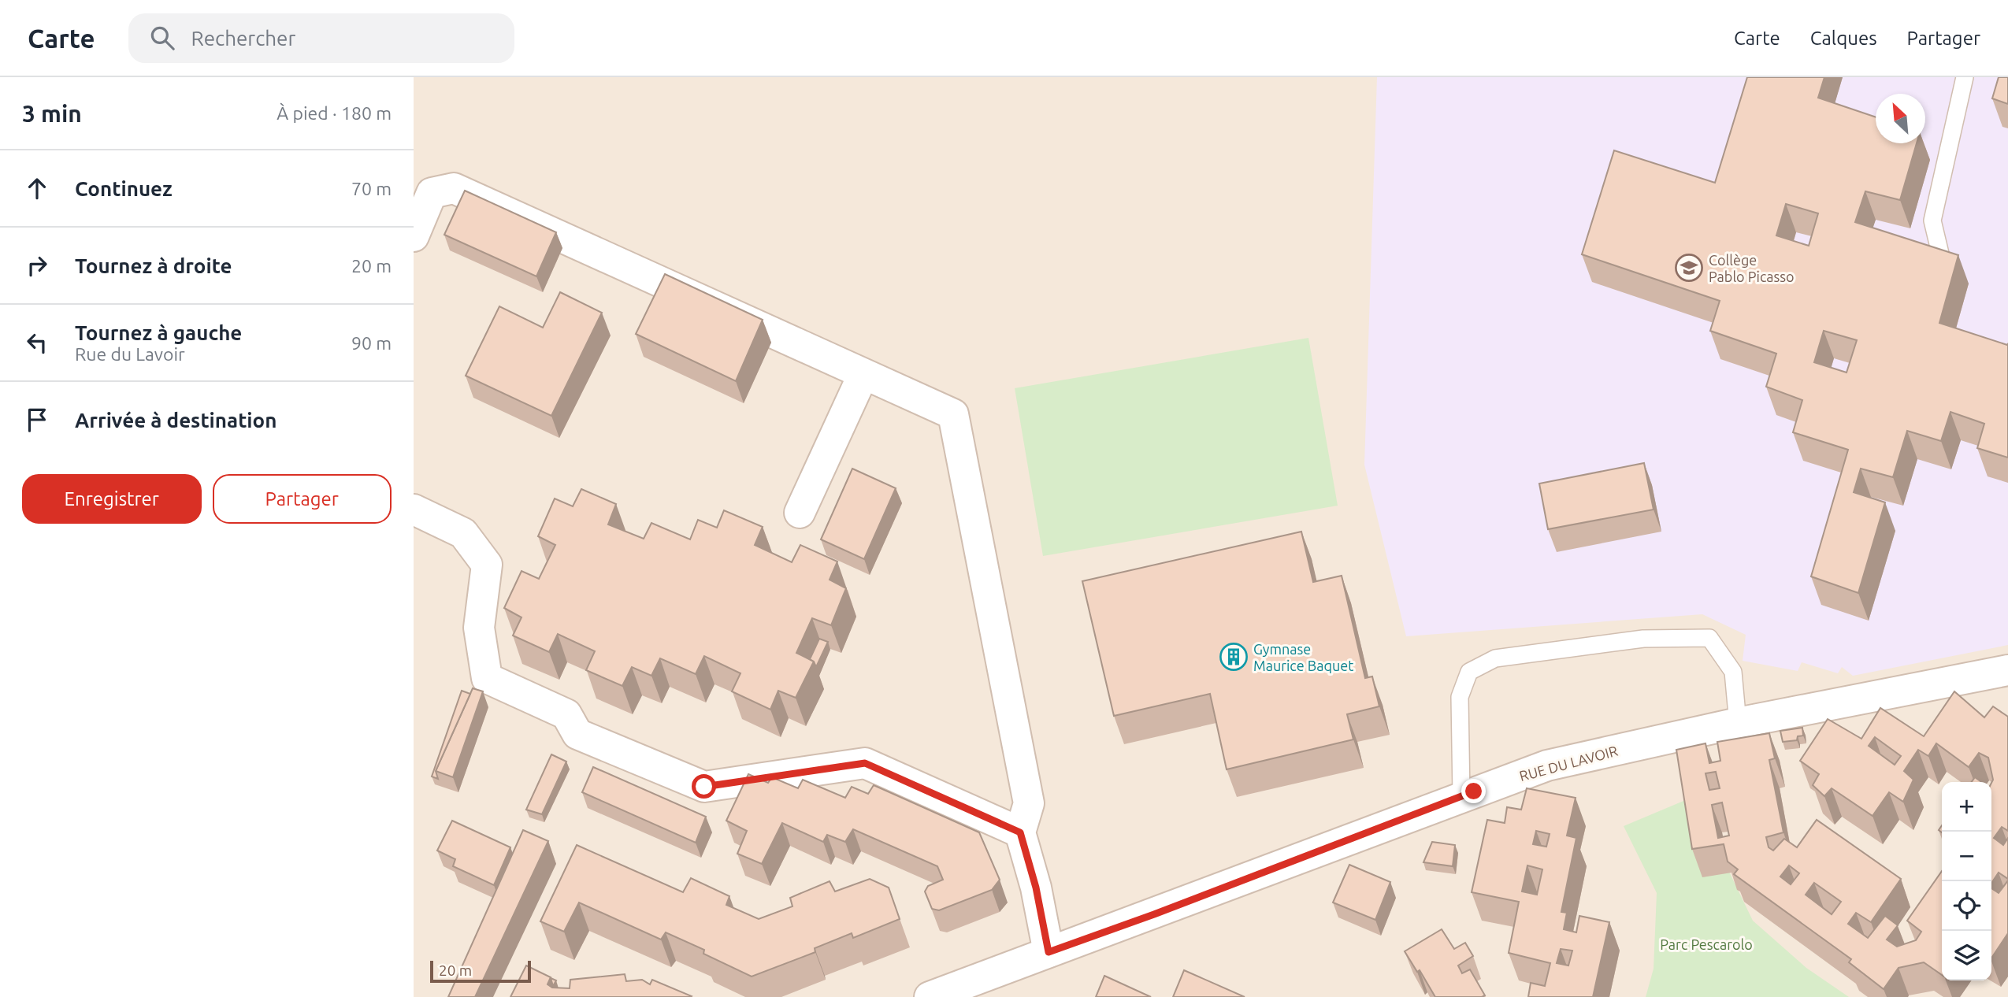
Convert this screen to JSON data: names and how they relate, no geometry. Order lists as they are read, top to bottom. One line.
{"streets":{"street":["RUE DU LAVOIR"]},"parks":["Parc Pescarolo"],"places":{"school or university":["Collège Pablo Picasso"],"building":["Gymnase Maurice Baquet"]},"scale_bar":"20 m","north":"top left","page":{"header":"Carte","search":"Rechercher","nav":["Carte","Calques","Partager"],"heading":["3 min","À pied · 180 m"],"list":[["Continuez","70 m"],["Tournez à droite","20 m"],["Tournez à gauche","Rue du Lavoir","90 m"],"Arrivée à destination"],"buttons":["Enregistrer","Partager"],"map_buttons":["+","−"],"scale":"20 m"}}
